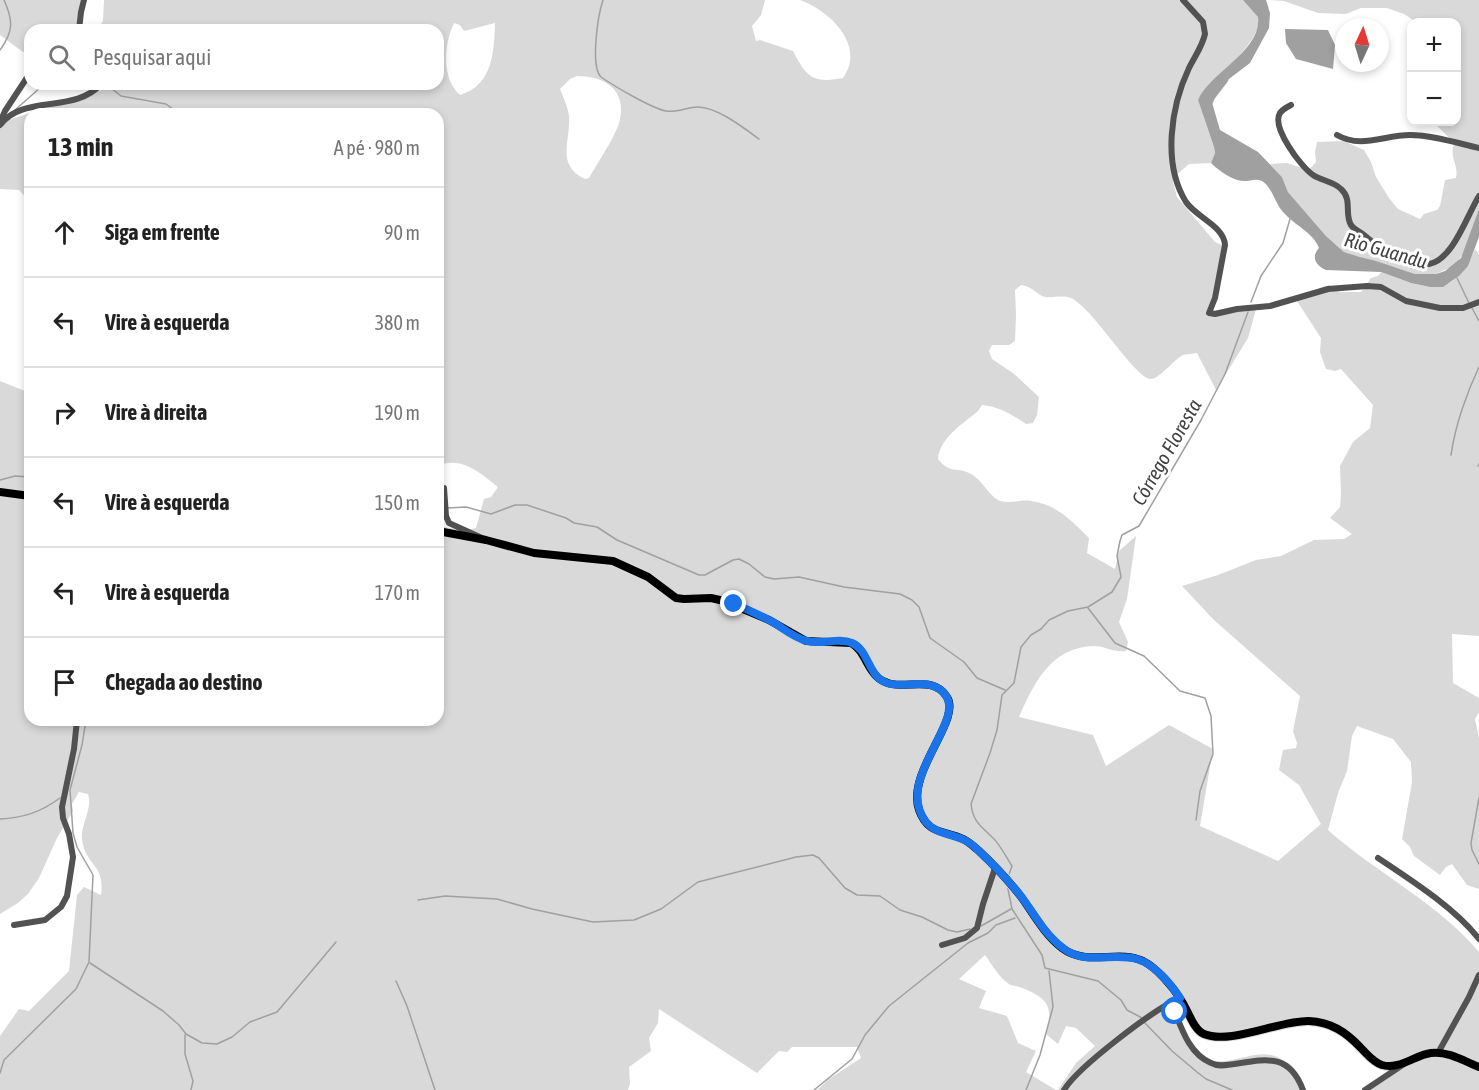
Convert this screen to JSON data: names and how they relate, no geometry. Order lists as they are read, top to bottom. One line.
{"water":["Rio Guandu","Córrego Floresta"],"north":"top","page":{"map_buttons":["+","−"],"search":"Pesquisar aqui","heading":["13 min","A pé · 980 m"],"list":[["Siga em frente","90 m"],["Vire à esquerda","380 m"],["Vire à direita","190 m"],["Vire à esquerda","150 m"],["Vire à esquerda","170 m"],"Chegada ao destino"]}}
